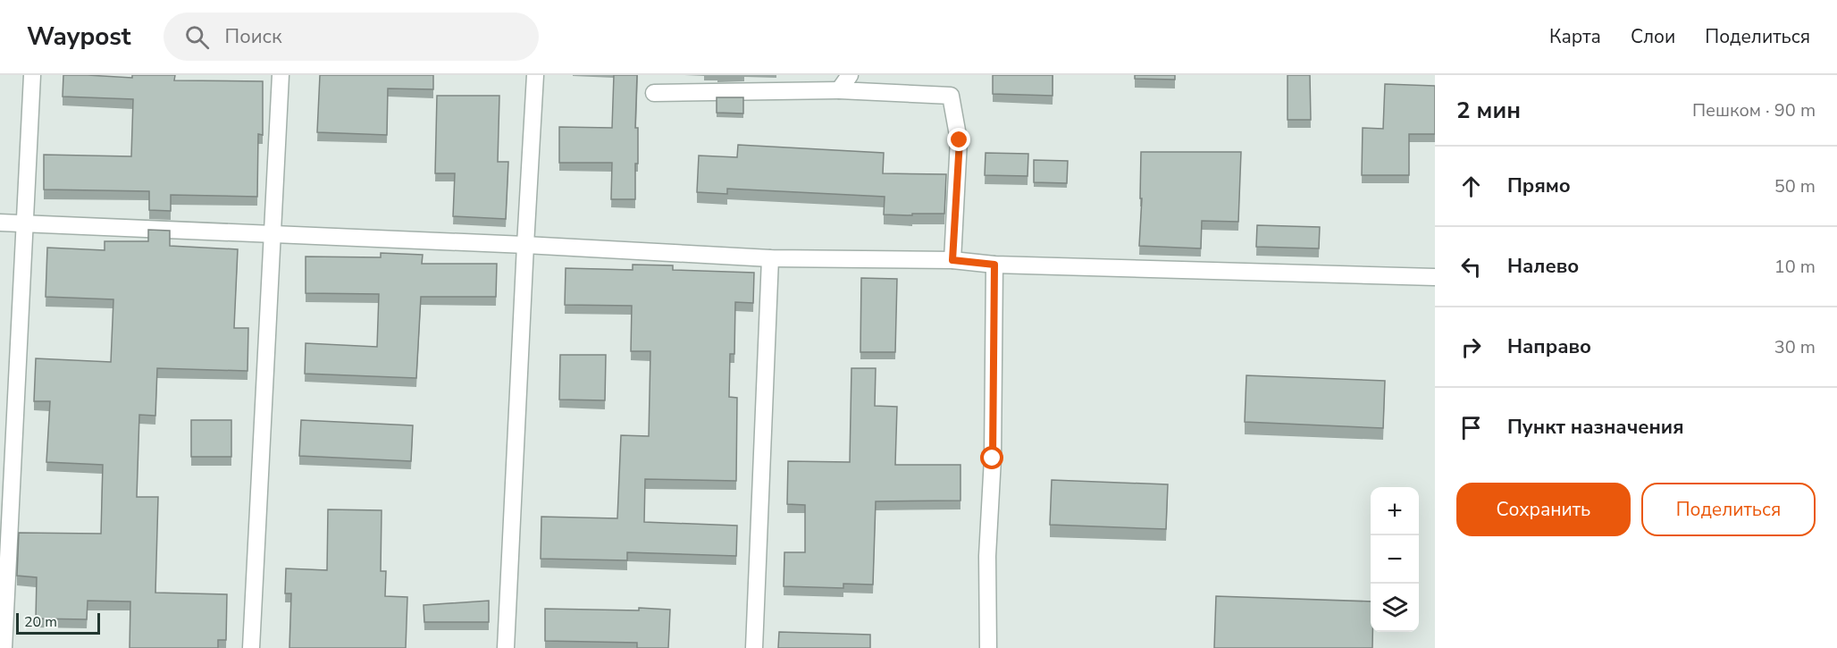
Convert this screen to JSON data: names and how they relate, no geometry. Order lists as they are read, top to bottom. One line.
{"scale_bar":"20 m","page":{"header":"Waypost","search":"Поиск","nav":["Карта","Слои","Поделиться"],"heading":["2 мин","Пешком · 90 m"],"list":[["Прямо","50 m"],["Налево","10 m"],["Направо","30 m"],"Пункт назначения"],"buttons":["Сохранить","Поделиться"],"map_buttons":["+","−"],"scale":"20 m"}}
